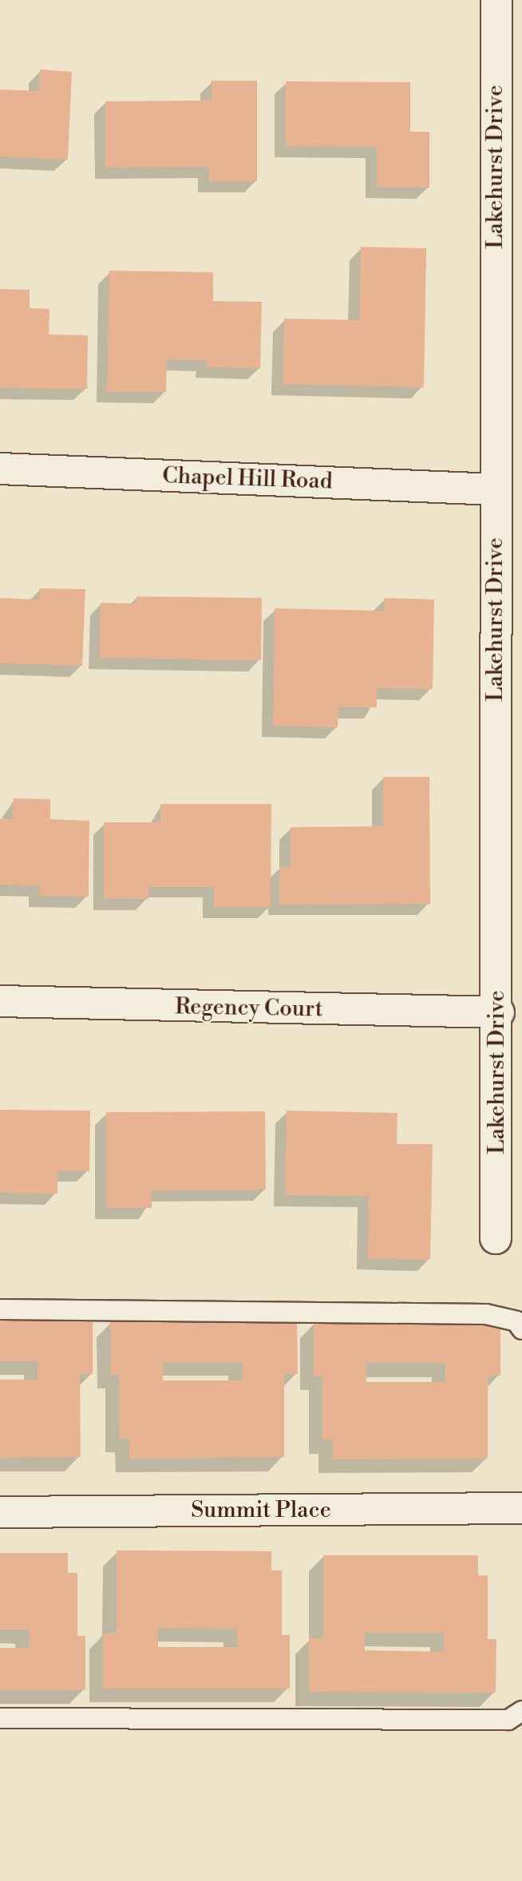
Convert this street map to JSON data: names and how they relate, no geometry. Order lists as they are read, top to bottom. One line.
{"streets":{"street":["Lakehurst Drive","Chapel Hill Road","Regency Court","Summit Place"]},"crossings":[["Lakehurst Drive","Chapel Hill Road"],["Lakehurst Drive","Regency Court"]]}
